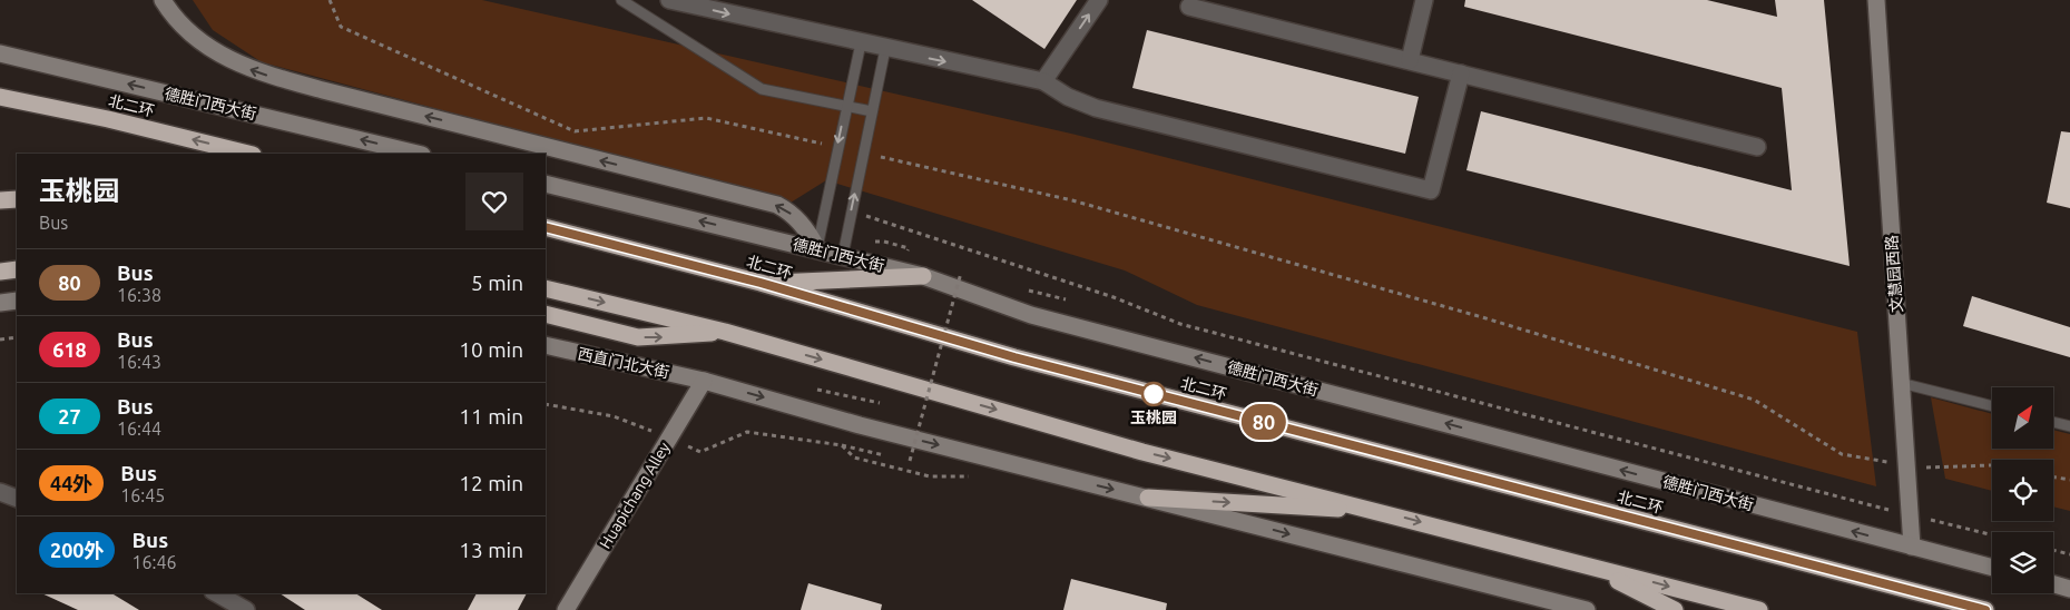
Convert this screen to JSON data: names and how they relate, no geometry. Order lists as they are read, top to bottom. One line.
{"streets":{"highway":["北二环"],"street":["德胜门西大街","文慧园西路","西直门北大街","Huapichang Alley"]},"crossings":[["德胜门西大街","文慧园西路"],["西直门北大街","Huapichang Alley"]],"places":["玉桃园"],"lines":["bus line 80"],"north":"top right","page":{"on_map":"80","heading":["玉桃园","Bus"],"list":[{"mark":"80","name":"Bus","note":"16:38","value":"5 min"},{"mark":"618","name":"Bus","note":"16:43","value":"10 min"},{"mark":"27","name":"Bus","note":"16:44","value":"11 min"},{"mark":"44外","name":"Bus","note":"16:45","value":"12 min"},{"mark":"200外","name":"Bus","note":"16:46","value":"13 min"}]}}
